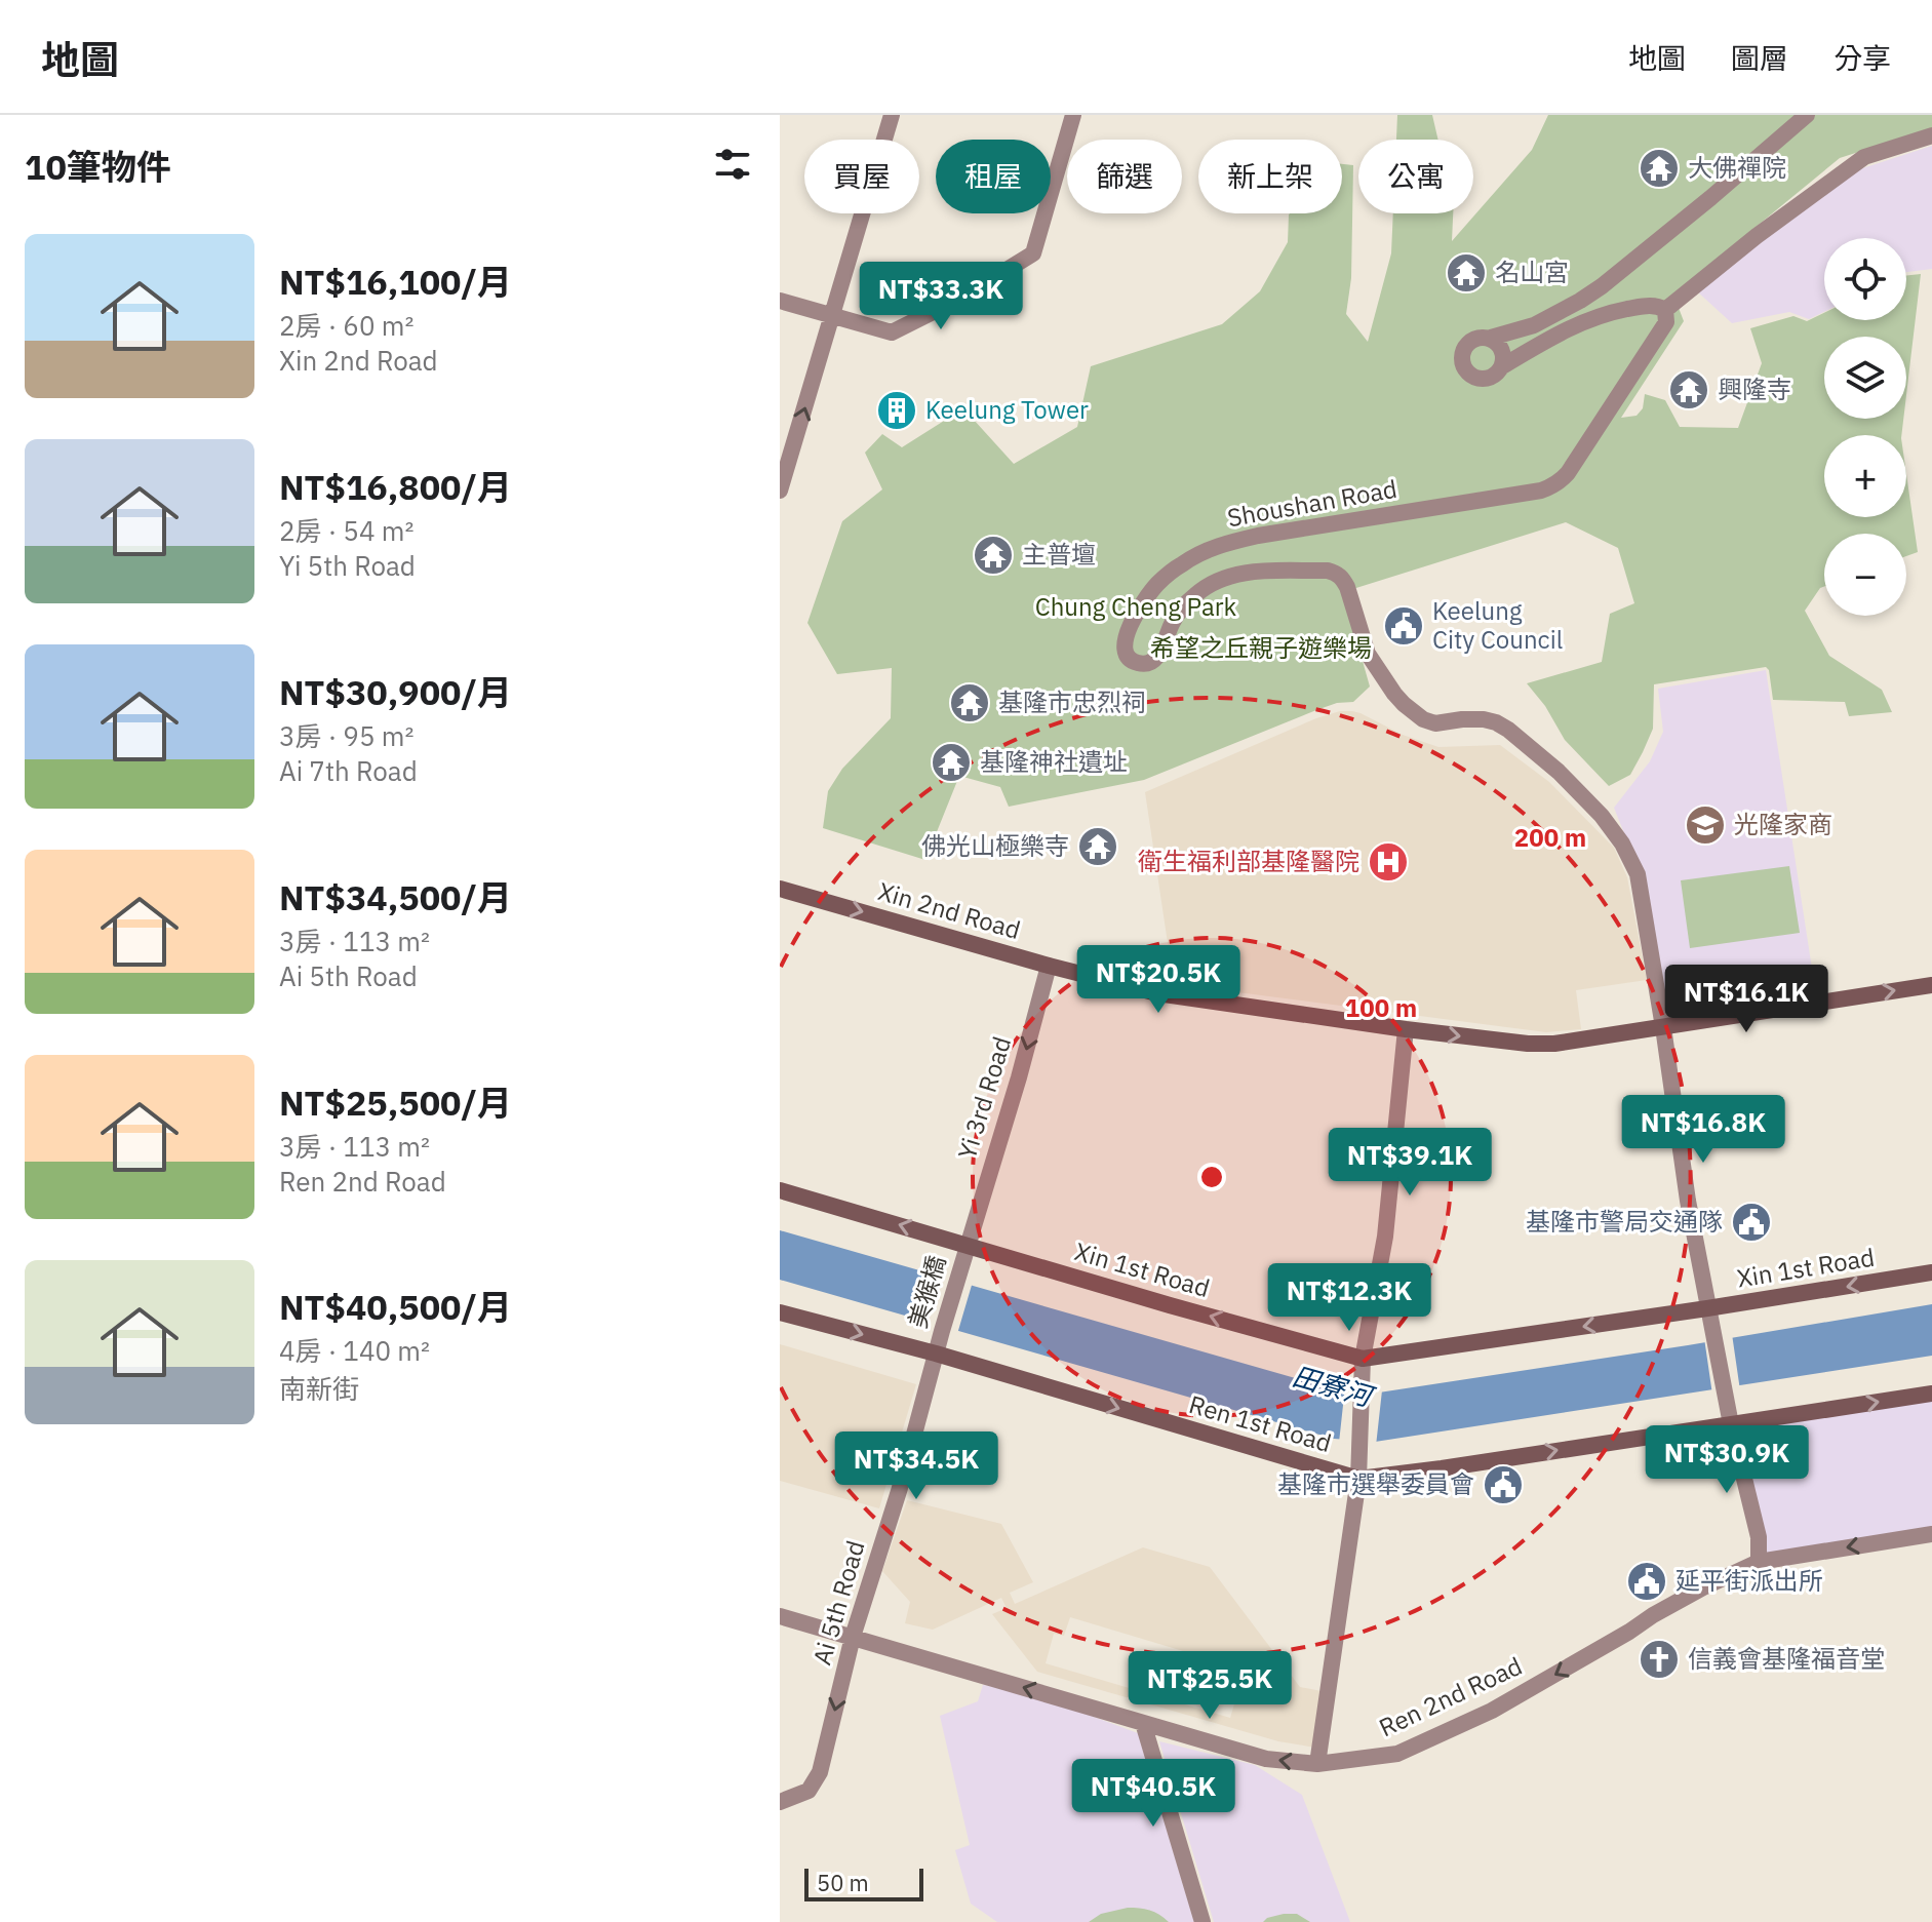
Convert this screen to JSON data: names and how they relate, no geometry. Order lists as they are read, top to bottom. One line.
{"streets":{"street":["Shoushan Road","Xin 2nd Road","Yi 3rd Road","Xin 1st Road","美猴橋","Ren 1st Road","Ai 5th Road","Ren 2nd Road"]},"crossings":[["Shoushan Road","Xin 2nd Road"],["Xin 2nd Road","Yi 3rd Road"],["Yi 3rd Road","Xin 1st Road"],["Yi 3rd Road","美猴橋"],["Xin 1st Road","美猴橋"],["美猴橋","Ren 1st Road"],["美猴橋","Ai 5th Road"],["Ren 1st Road","Ai 5th Road"],["Ai 5th Road","Ren 2nd Road"]],"one_way":["Xin 2nd Road","Yi 3rd Road","Xin 1st Road","Ren 1st Road","Ai 5th Road","Ren 2nd Road"],"water":["田寮河"],"parks":["Chung Cheng Park","希望之丘親子遊樂場"],"places":{"temple":["大佛禪院","名山宮","興隆寺","主普壇","基隆市忠烈祠","基隆神社遺址","佛光山極樂寺"],"building":["Keelung Tower"],"public building":["Keelung City Council","基隆市警局交通隊","基隆市選舉委員會","延平街派出所"],"school or university":["光隆家商"],"hospital":["衛生福利部基隆醫院"],"church":["信義會基隆福音堂"]},"scale_bar":"50 m","page":{"header":"地圖","nav":["地圖","圖層","分享"],"heading":"10筆物件","chip":["買屋","租屋","篩選","新上架","公寓"],"list":[{"name":"NT$16,100/月","note":"2房 · 60 m² · Xin 2nd Road"},{"name":"NT$16,800/月","note":"2房 · 54 m² · Yi 5th Road"},{"name":"NT$30,900/月","note":"3房 · 95 m² · Ai 7th Road"},{"name":"NT$34,500/月","note":"3房 · 113 m² · Ai 5th Road"},{"name":"NT$25,500/月","note":"3房 · 113 m² · Ren 2nd Road"},{"name":"NT$40,500/月","note":"4房 · 140 m² · 南新街"}],"map_buttons":["+","−"],"price":["NT$33.3K","NT$20.5K","NT$16.1K","NT$16.8K","NT$39.1K","NT$12.3K","NT$30.9K","NT$34.5K","NT$25.5K","NT$40.5K"],"scale":"50 m"},"rings":["200 m","100 m"]}
